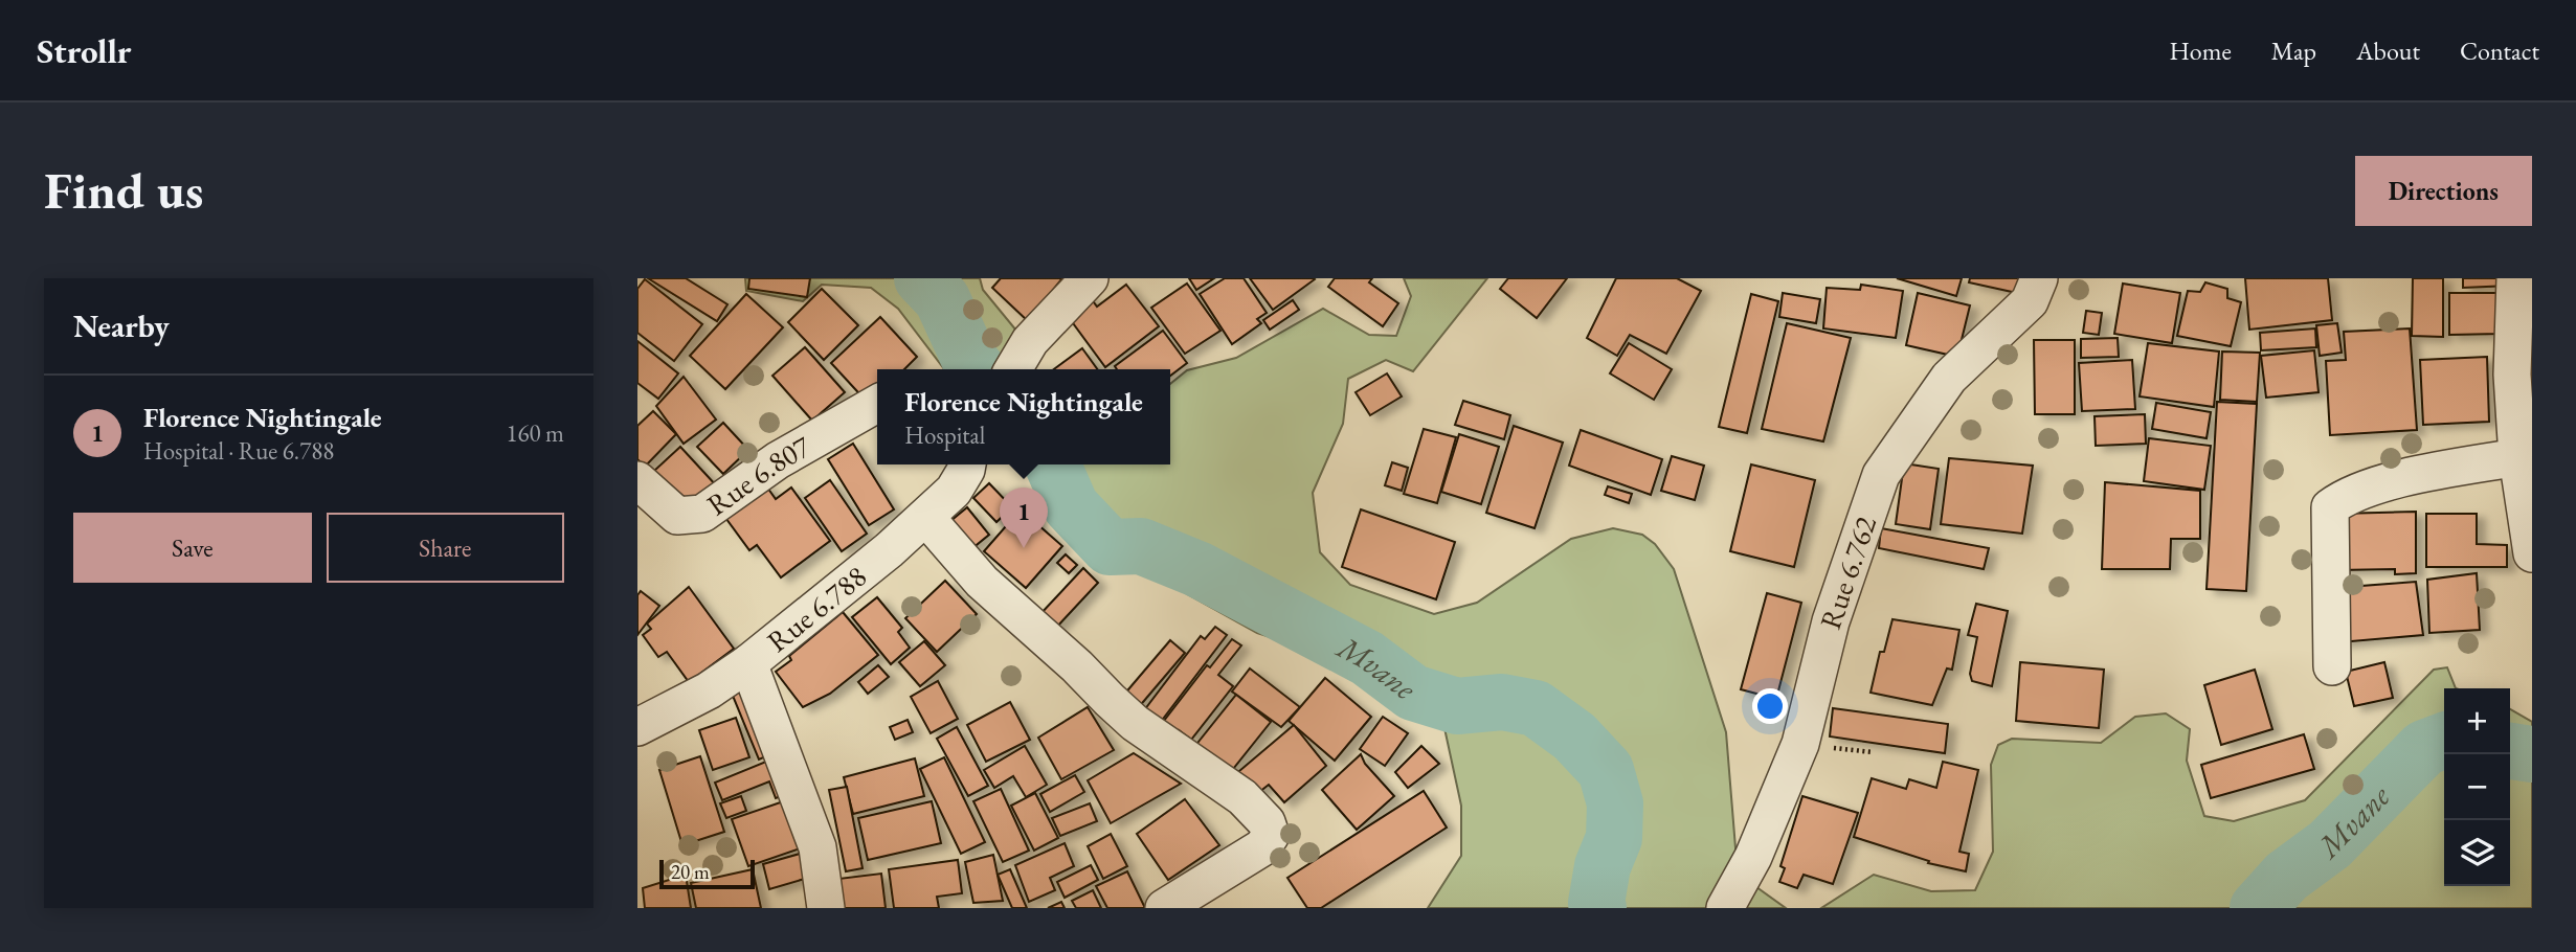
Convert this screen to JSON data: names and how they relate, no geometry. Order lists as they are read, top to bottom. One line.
{"streets":{"street":["Rue 6.807","Rue 6.762","Rue 6.788"]},"water":["Mvane"],"scale_bar":"20 m","page":{"header":"Strollr","nav":["Home","Map","About","Contact"],"buttons":["Directions",["Save","Share"]],"title":"Find us","heading":"Nearby","popup":["Florence Nightingale","Hospital"],"list":[{"mark":"1","name":"Florence Nightingale","note":"Hospital · Rue 6.788","value":"160 m"}],"pins":"1","map_buttons":["+","−"],"scale":"20 m"}}
